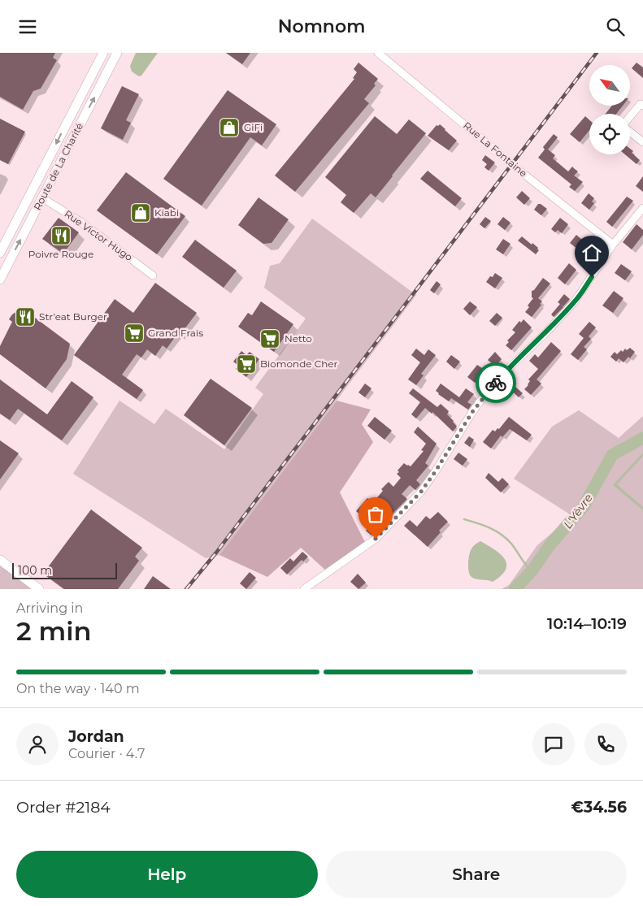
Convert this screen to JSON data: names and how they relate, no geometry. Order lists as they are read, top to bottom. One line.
{"streets":{"main road":["Route de La Charité"],"street":["Rue La Fontaine","Rue Victor Hugo"]},"crossings":[["Route de La Charité","Rue Victor Hugo"]],"water":["L'Yèvre"],"places":{"shop":["GiFi","Kiabi"],"restaurant":["Poivre Rouge","Str’eat Burger"],"supermarket":["Grand Frais","Netto","Biomonde Cher"]},"scale_bar":"100 m","north":"top left","page":{"header":"Nomnom","scale":"100 m","heading":["2 min","Arriving in","10:14–10:19"],"panel":["Jordan","Courier · 4.7","Order #2184","€34.56"],"bar":"On the way · 140 m","buttons":["Help","Share"]}}
